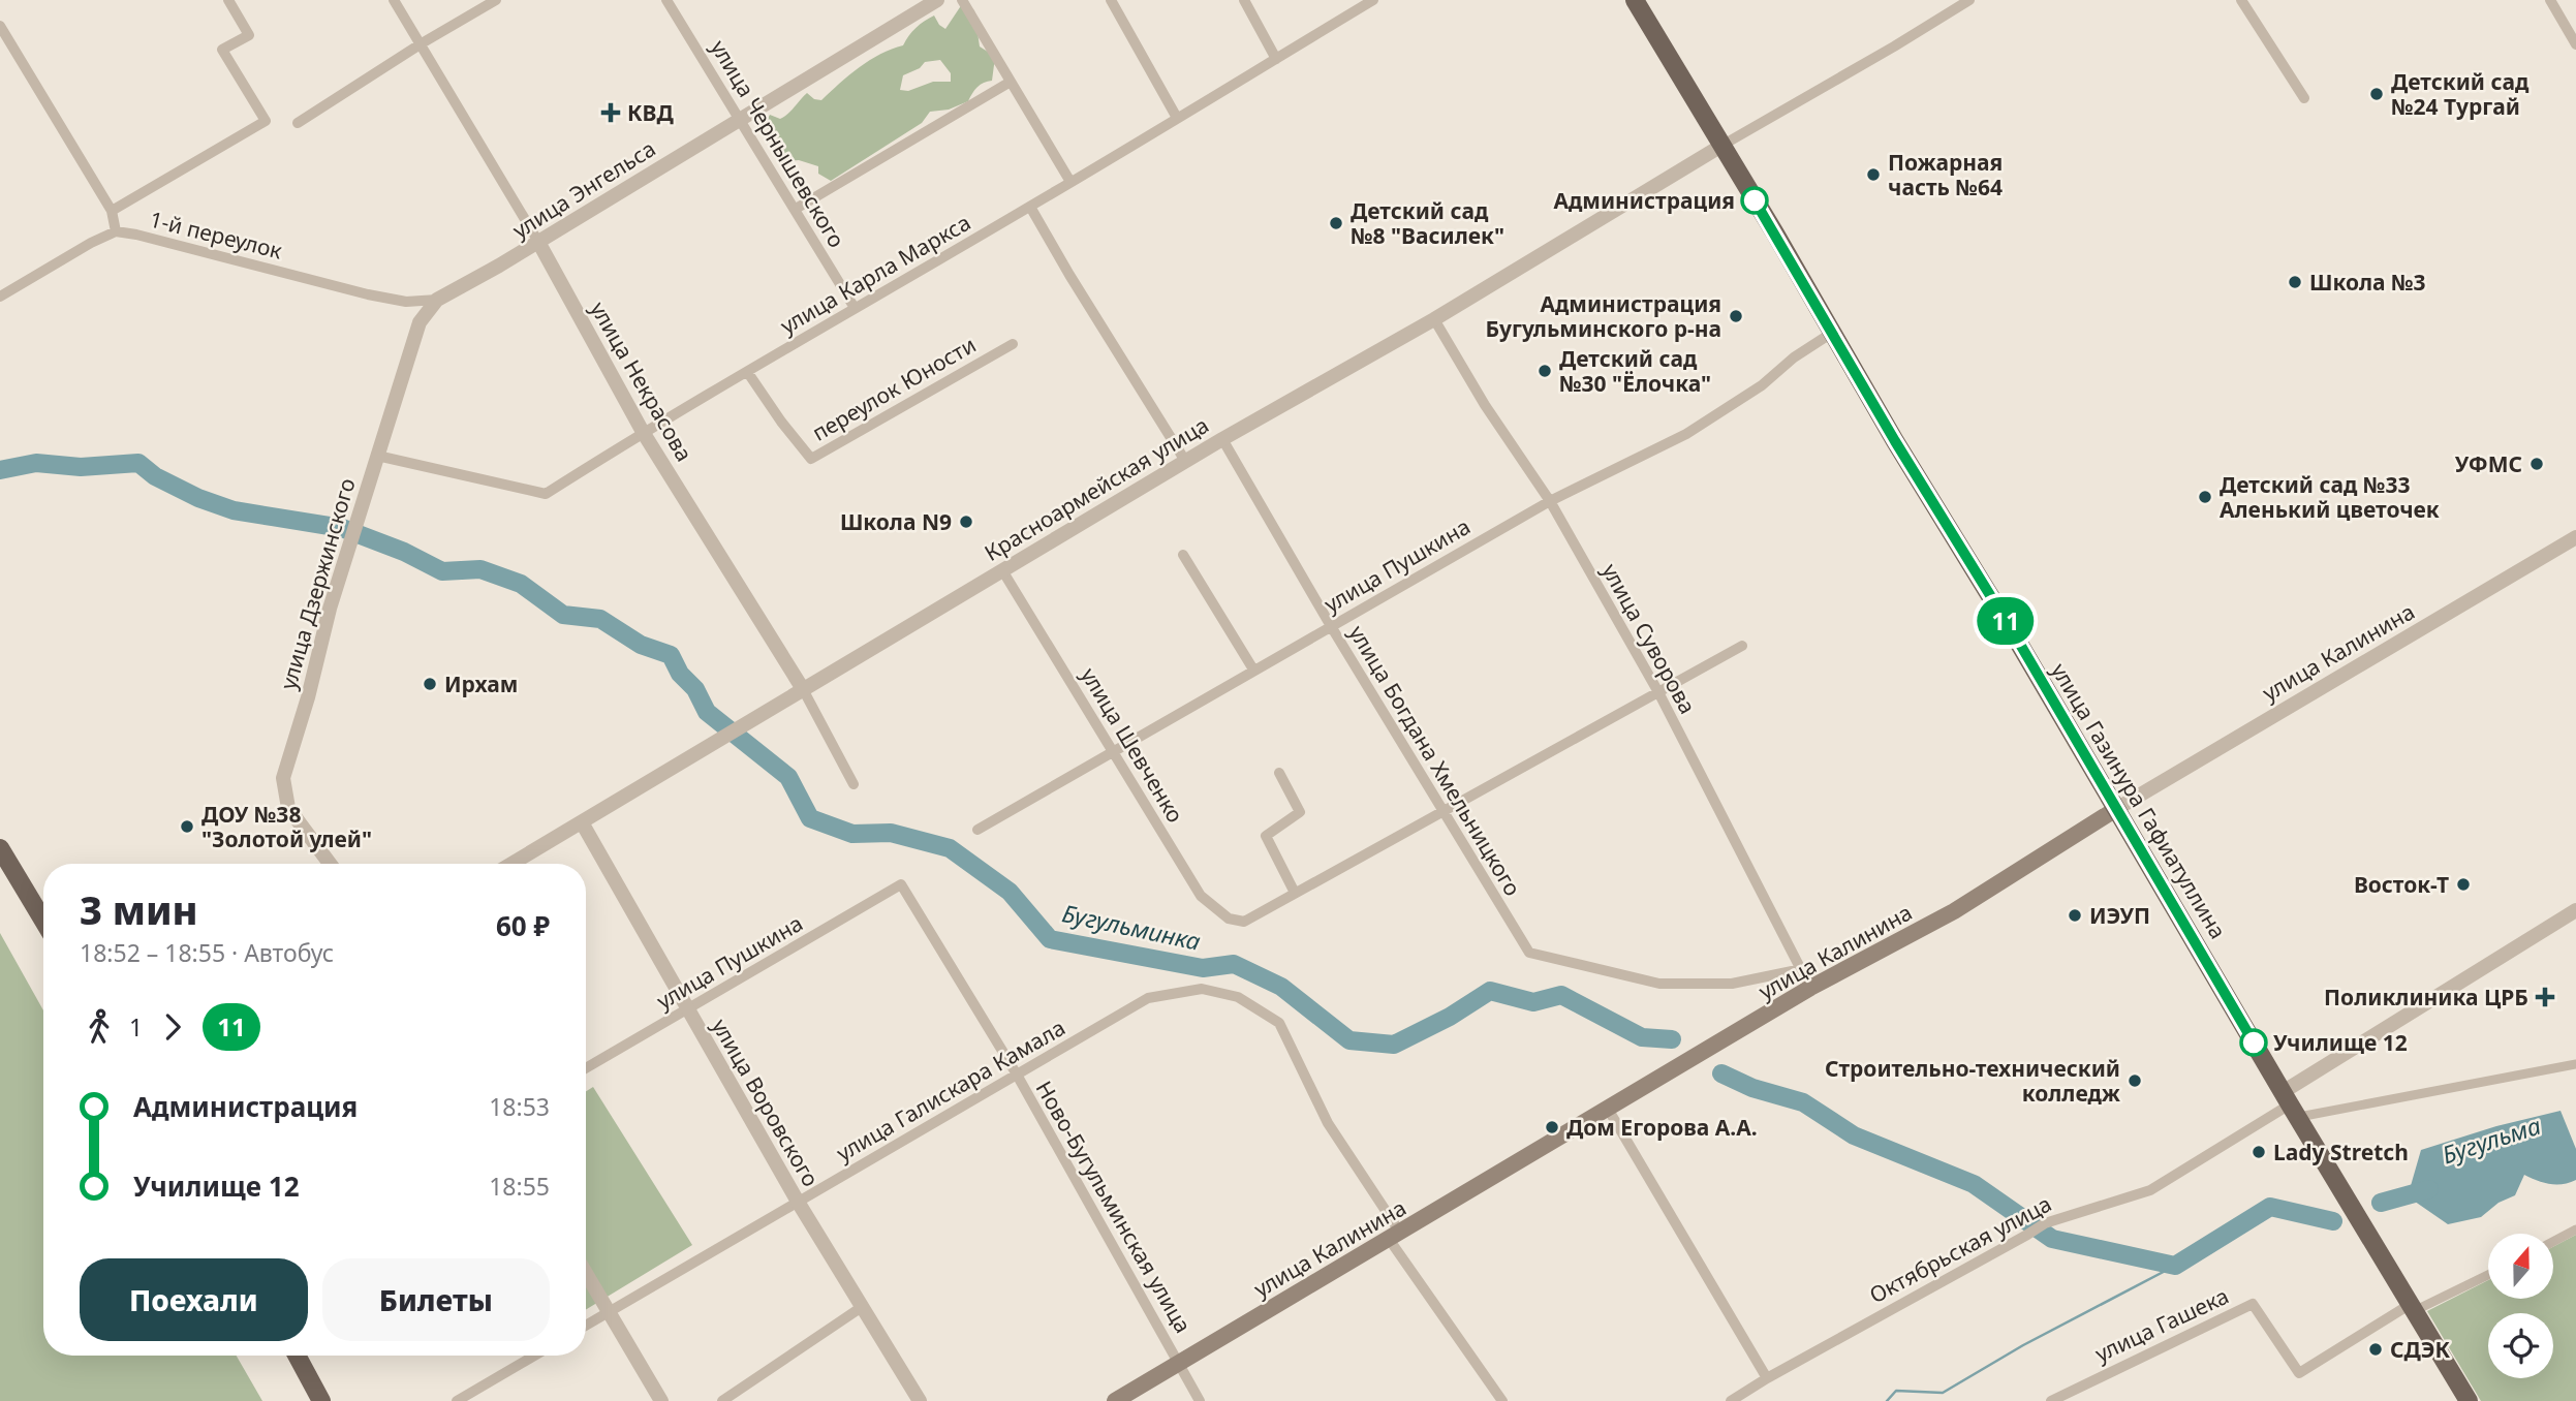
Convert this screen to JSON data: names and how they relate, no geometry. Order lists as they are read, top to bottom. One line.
{"streets":{"main road":["улица Калинина","улица Газинура Гафиатуллина"],"street":["улица Чернышевского","улица Энгельса","1-й переулок","улица Карла Маркса","улица Некрасова","переулок Юности","Красноармейская улица","улица Пушкина","улица Дзержинского","улица Суворова","улица Шевченко","улица Богдана Хмельницкого","улица Галискара Камала","улица Воровского","Ново-Бугульминская улица","Октябрьская улица","улица Гашека"]},"crossings":[["улица Чернышевского","улица Энгельса"],["улица Чернышевского","улица Карла Маркса"],["улица Энгельса","1-й переулок"],["улица Энгельса","улица Некрасова"],["улица Энгельса","улица Дзержинского"],["1-й переулок","улица Дзержинского"],["улица Карла Маркса","улица Некрасова"],["улица Карла Маркса","переулок Юности"],["улица Карла Маркса","улица Дзержинского"],["улица Некрасова","Красноармейская улица"],["Красноармейская улица","улица Суворова"],["Красноармейская улица","улица Шевченко"],["Красноармейская улица","улица Богдана Хмельницкого"],["Красноармейская улица","улица Газинура Гафиатуллина"],["Красноармейская улица","улица Воровского"],["улица Пушкина","улица Суворова"],["улица Пушкина","улица Шевченко"],["улица Пушкина","улица Богдана Хмельницкого"],["улица Пушкина","улица Газинура Гафиатуллина"],["улица Пушкина","улица Воровского"],["улица Пушкина","Ново-Бугульминская улица"],["улица Суворова","улица Калинина"],["улица Суворова","улица Богдана Хмельницкого"],["улица Калинина","улица Газинура Гафиатуллина"],["улица Калинина","улица Галискара Камала"],["улица Калинина","Ново-Бугульминская улица"],["улица Газинура Гафиатуллина","Октябрьская улица"],["улица Газинура Гафиатуллина","улица Гашека"],["улица Галискара Камала","улица Воровского"],["улица Галискара Камала","Ново-Бугульминская улица"]],"water":["Бугульминка","Бугульма"],"places":{"other":["Детский сад №24 Тургай","Пожарная часть №64","Администрация","Детский сад №8 \"Василек\"","Школа №3","Администрация Бугульминского р-на","Детский сад №30 \"Ёлочка\"","УФМС","Детский сад №33 Аленький цветочек","Школа N9","Ирхам","ДОУ №38 \"Золотой улей\"","Восток-Т","ИЭУП","Училище 12","Строительно-технический колледж","Дом Егорова А.А.","Lady Stretch","СДЭК"],"health":["КВД","Поликлиника ЦРБ"]},"lines":["bus line 11"],"north":"top","page":{"on_map":"11","heading":["3 мин","18:52 – 18:55 · Автобус","60 ₽"],"legs":["1","11"],"list":[{"name":"Администрация","value":"18:53"},{"name":"Училище 12","value":"18:55"}],"buttons":["Поехали","Билеты"]}}
